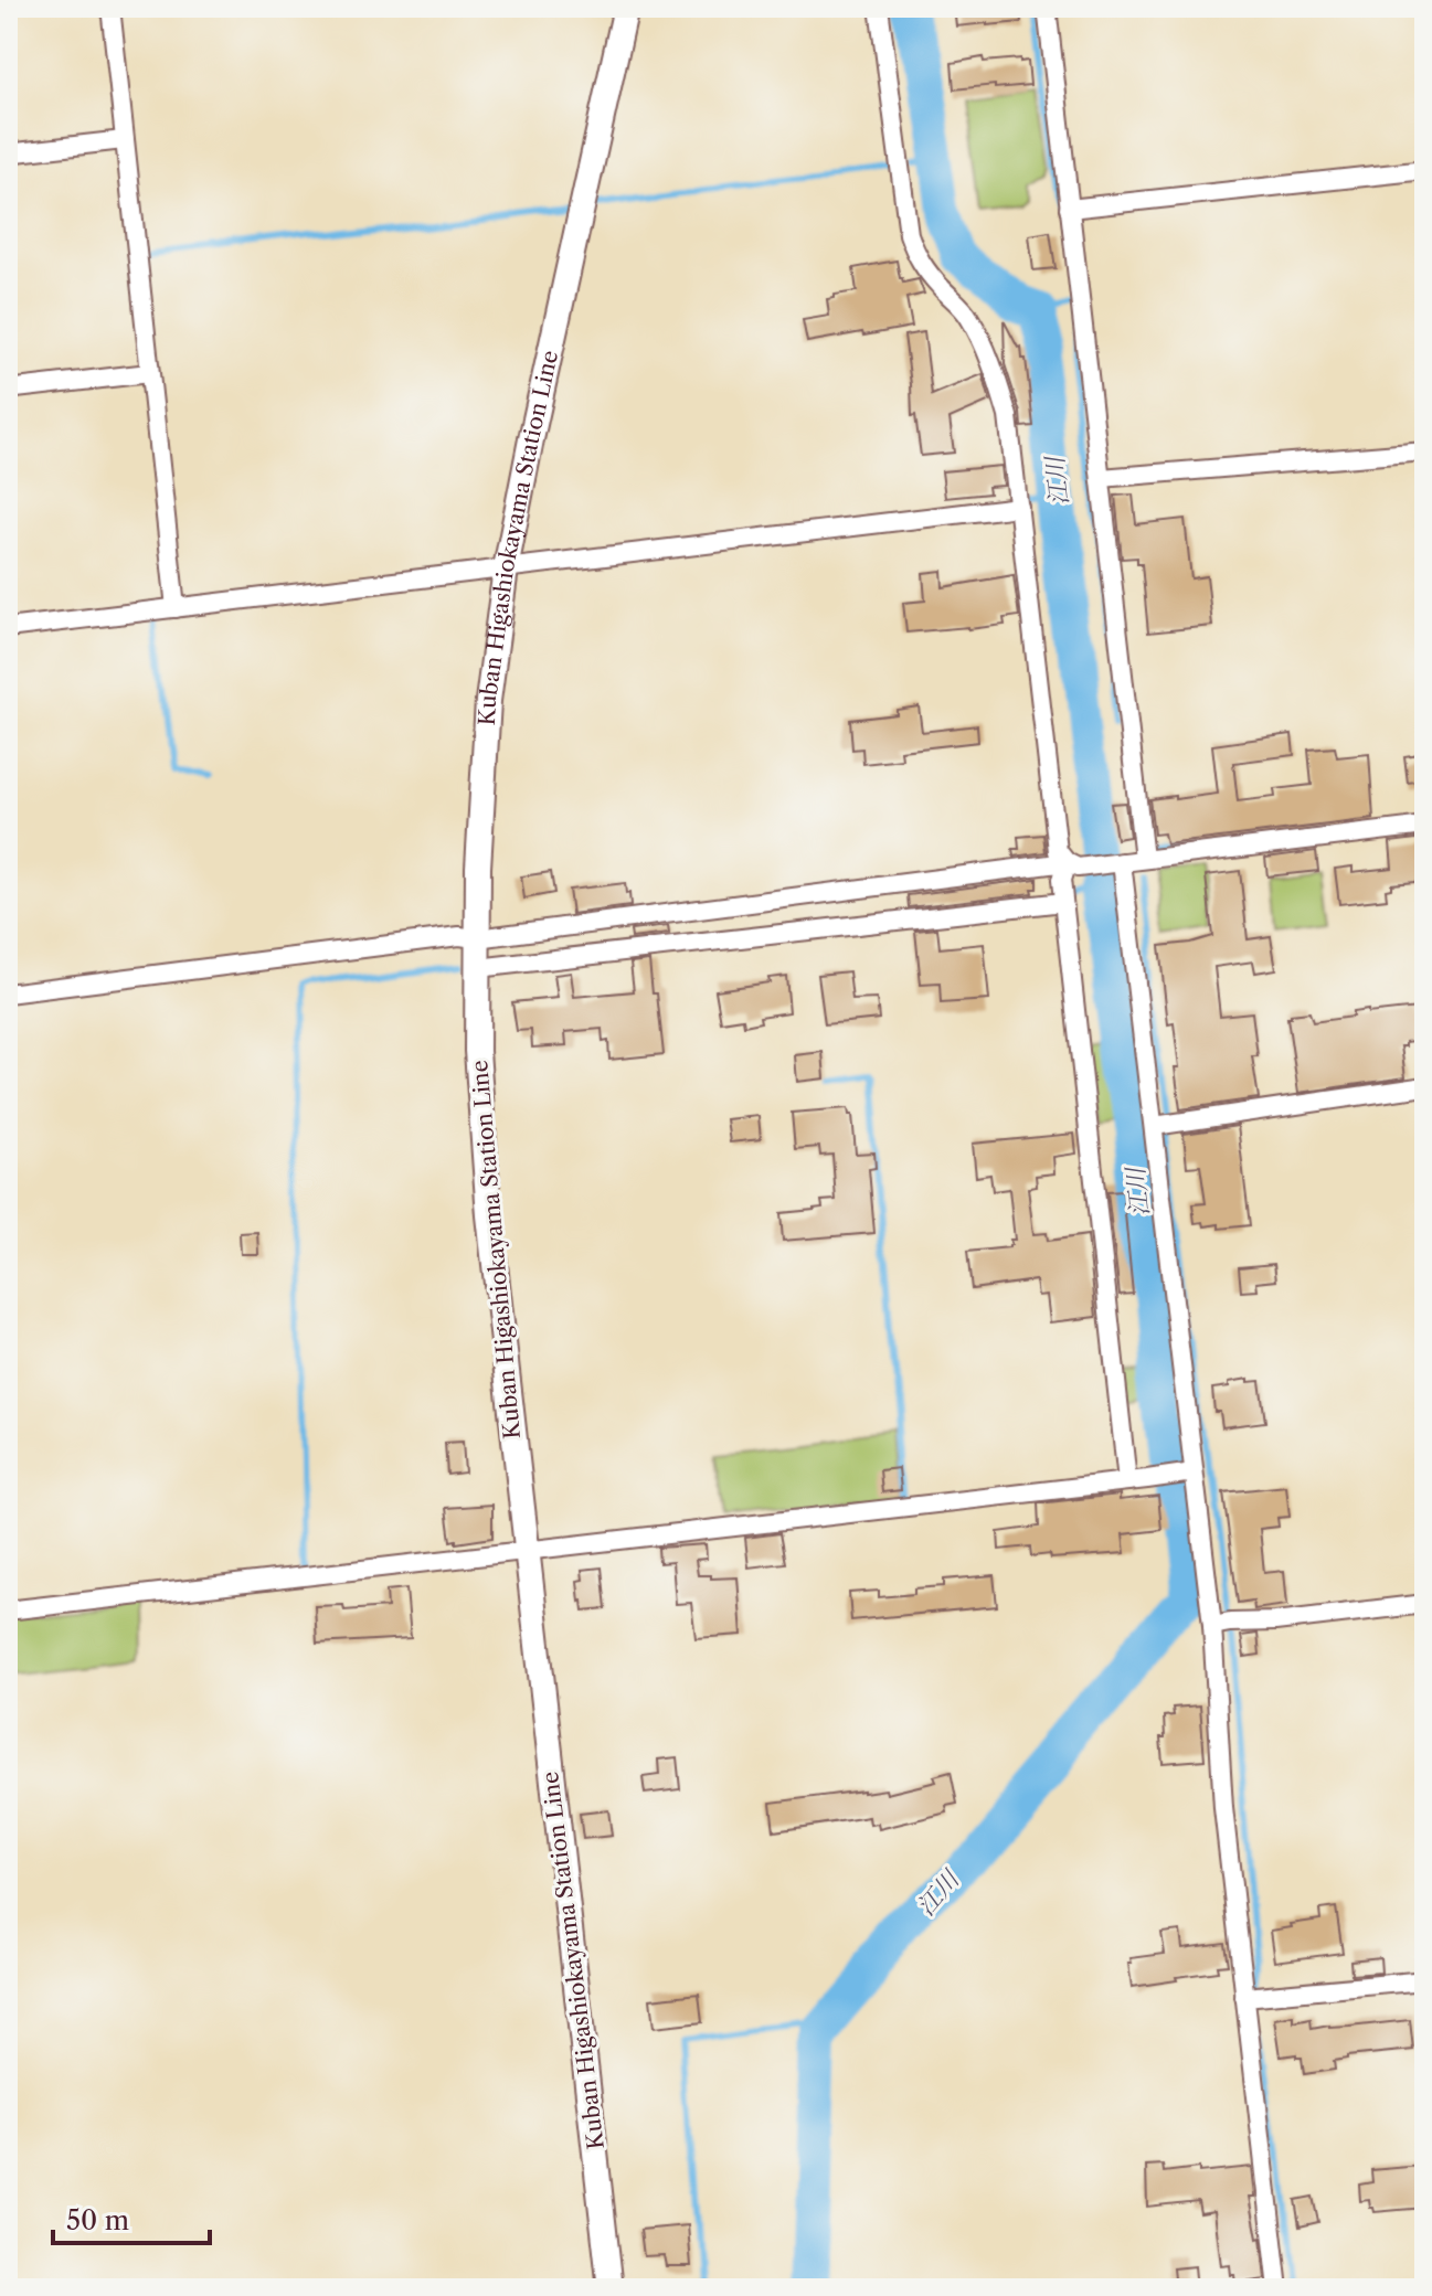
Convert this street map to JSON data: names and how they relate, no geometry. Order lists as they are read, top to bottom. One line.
{"streets":{"main road":["Kuban Higashiokayama Station Line"]},"water":["江川"],"scale_bar":"50 m"}
